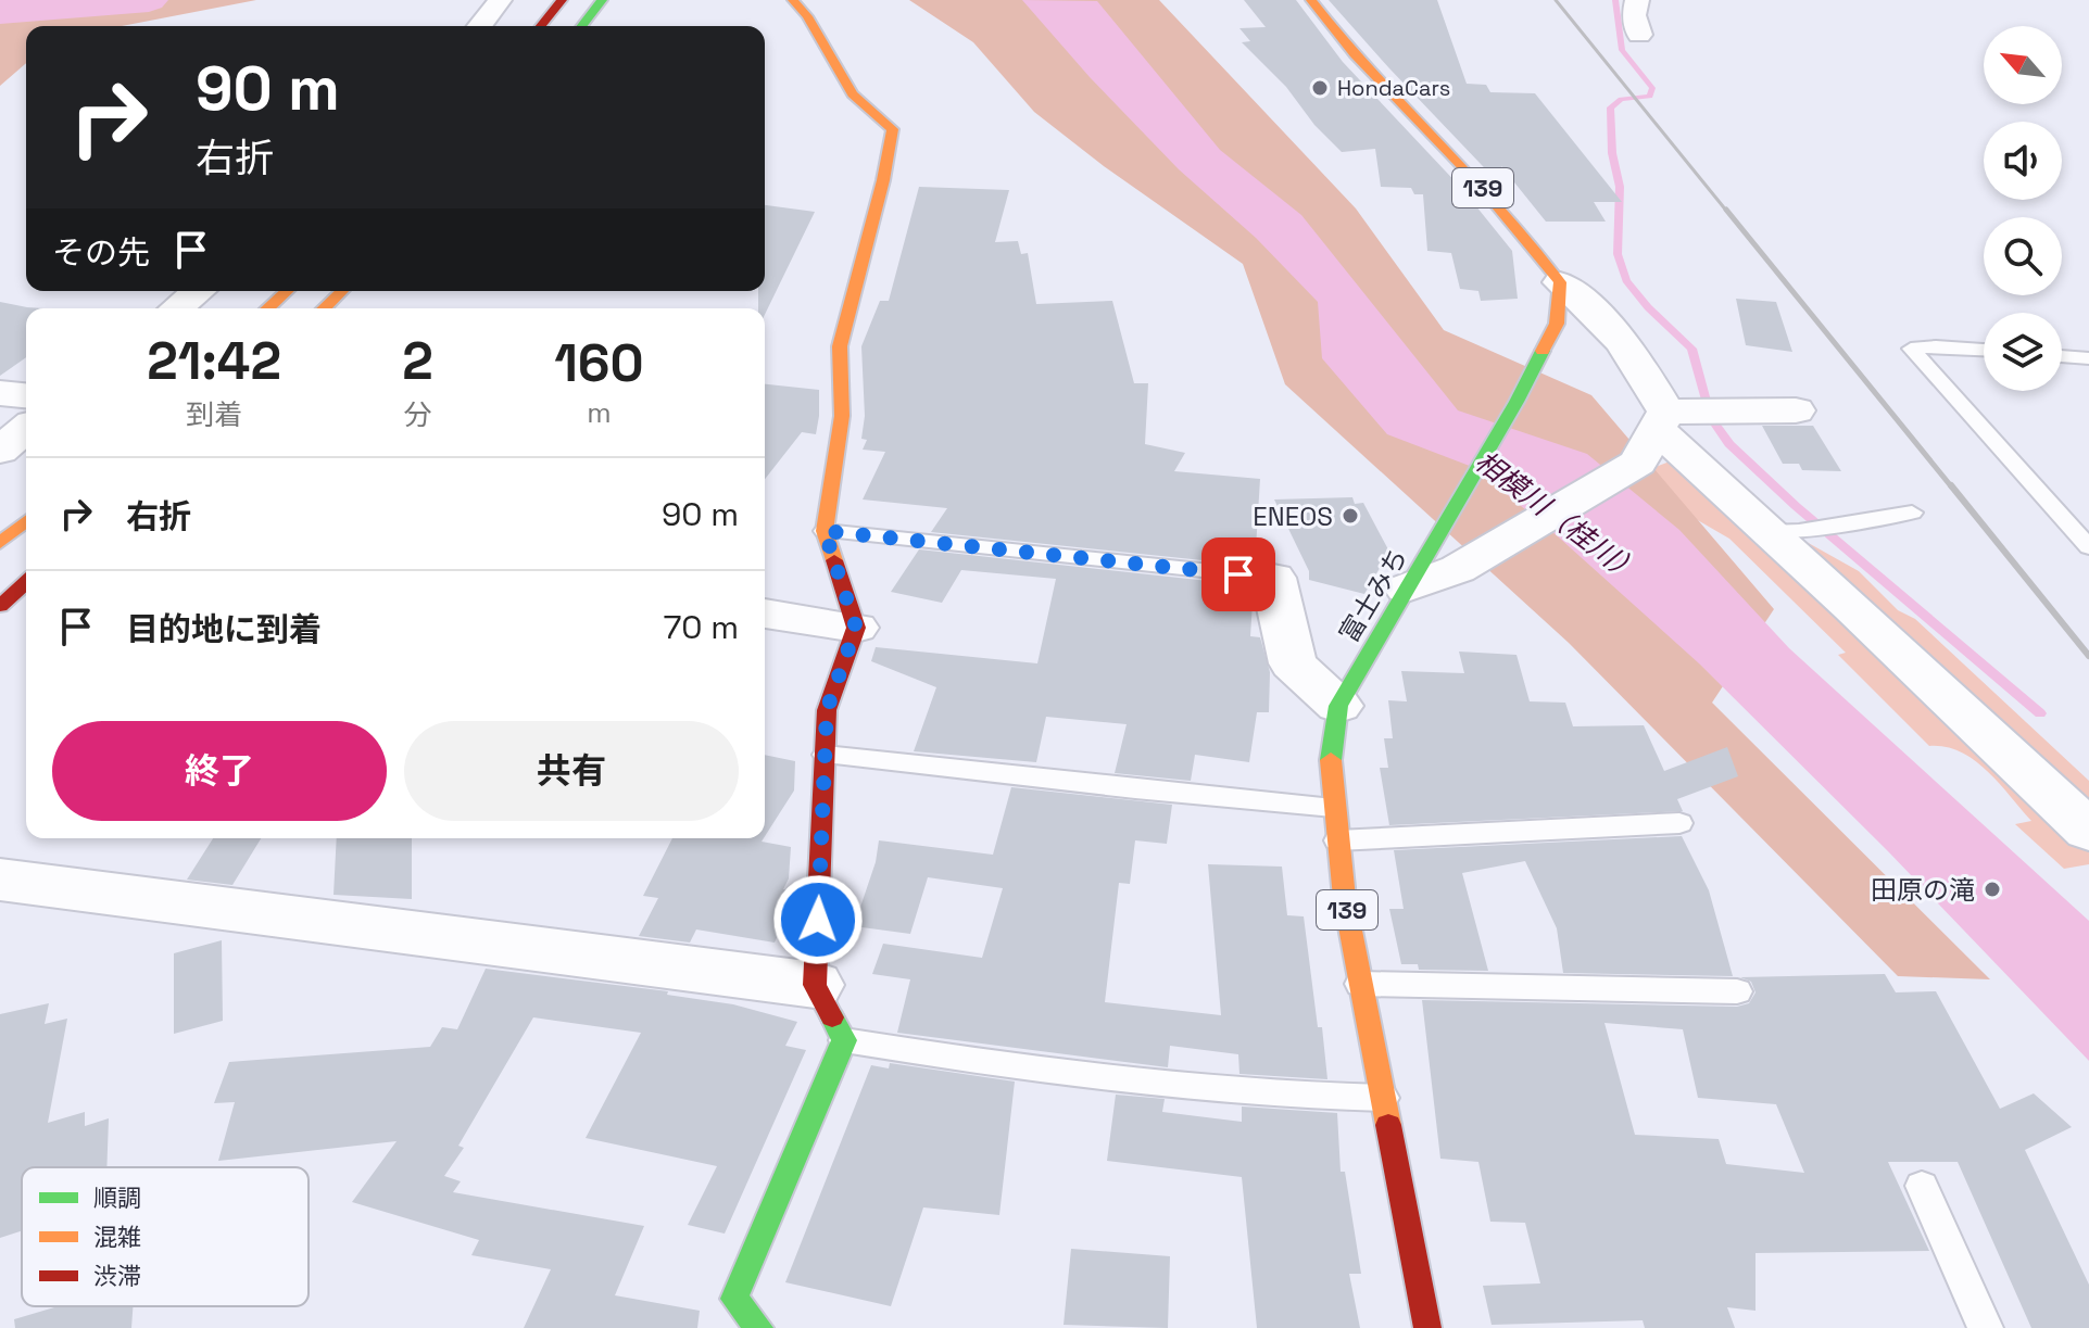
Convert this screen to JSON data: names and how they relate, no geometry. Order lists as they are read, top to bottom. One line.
{"streets":{"main road":["139","富士みち"]},"crossings":[["139","富士みち"]],"water":["相模川（桂川）"],"places":["HondaCars","ENEOS","田原の滝"],"legend":["順調","混雑","渋滞"],"north":"top left","page":{"turn":["90 m","右折"],"then":"その先","eta":["21:42","到着","2","分","160","m"],"list":[{"name":"右折","value":"90 m"},{"name":"目的地に到着","value":"70 m"}],"buttons":["終了","共有"]}}
